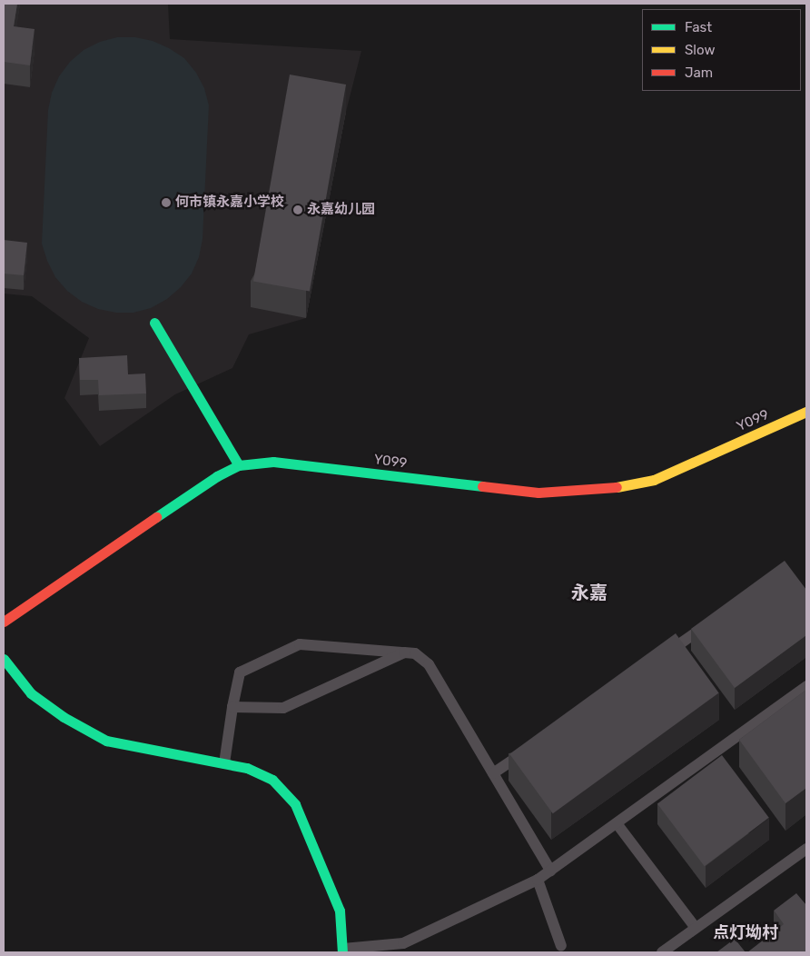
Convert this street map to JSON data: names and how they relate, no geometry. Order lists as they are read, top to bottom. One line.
{"streets":{"street":["Y099"]},"districts":["永嘉","点灯坳村"],"places":["何市镇永嘉小学校","永嘉幼儿园"],"legend":["Fast","Slow","Jam"]}
